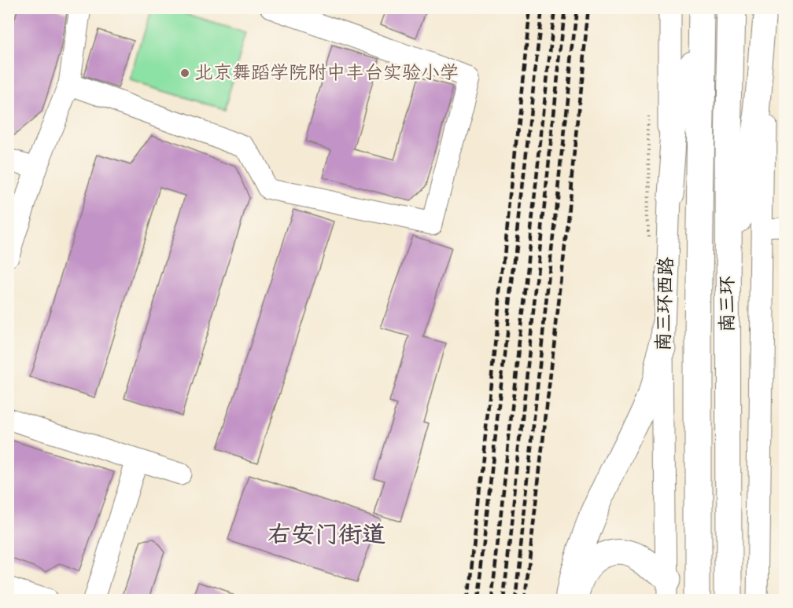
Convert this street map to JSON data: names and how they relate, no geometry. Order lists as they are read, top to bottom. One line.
{"streets":{"main road":["南三环"],"street":["南三环西路"]},"districts":["右安门街道"],"places":["北京舞蹈学院附中丰台实验小学"]}
